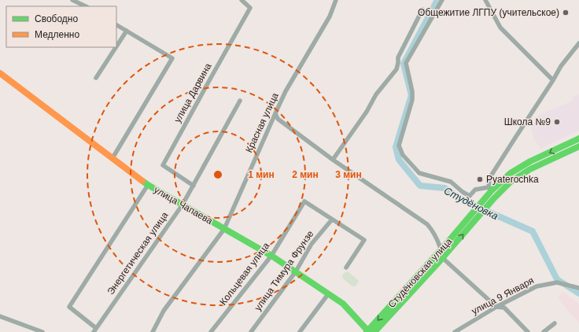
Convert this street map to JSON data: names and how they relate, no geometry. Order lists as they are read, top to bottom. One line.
{"streets":{"street":["улица Дарвина","Красная улица","улица Чапаева","Энергетическая улица","улица Тимура Фрунзе","Студёновская улица","Кольцевая улица","улица 9 Января"]},"crossings":[["улица Дарвина","Энергетическая улица"],["Красная улица","улица Чапаева"],["улица Чапаева","Энергетическая улица"],["улица Чапаева","улица Тимура Фрунзе"],["улица Чапаева","Студёновская улица"],["улица Чапаева","Кольцевая улица"],["улица Тимура Фрунзе","Кольцевая улица"]],"water":["Студёновка"],"places":["Общежитие ЛГПУ (учительское)","Школа №9","Pyaterochka"],"legend":["Свободно","Медленно"],"rings":["1 мин","2 мин","3 мин"]}
